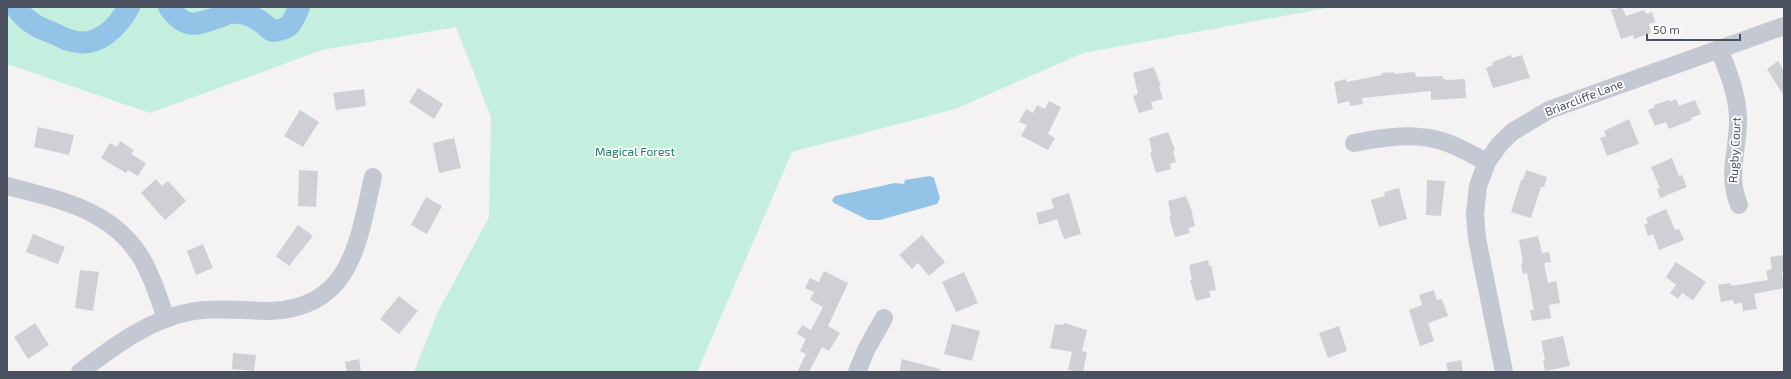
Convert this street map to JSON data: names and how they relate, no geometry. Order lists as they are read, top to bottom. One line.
{"streets":{"street":["Briarcliffe Lane","Rugby Court"]},"crossings":[["Briarcliffe Lane","Rugby Court"]],"parks":["Magical Forest"],"scale_bar":"50 m"}
